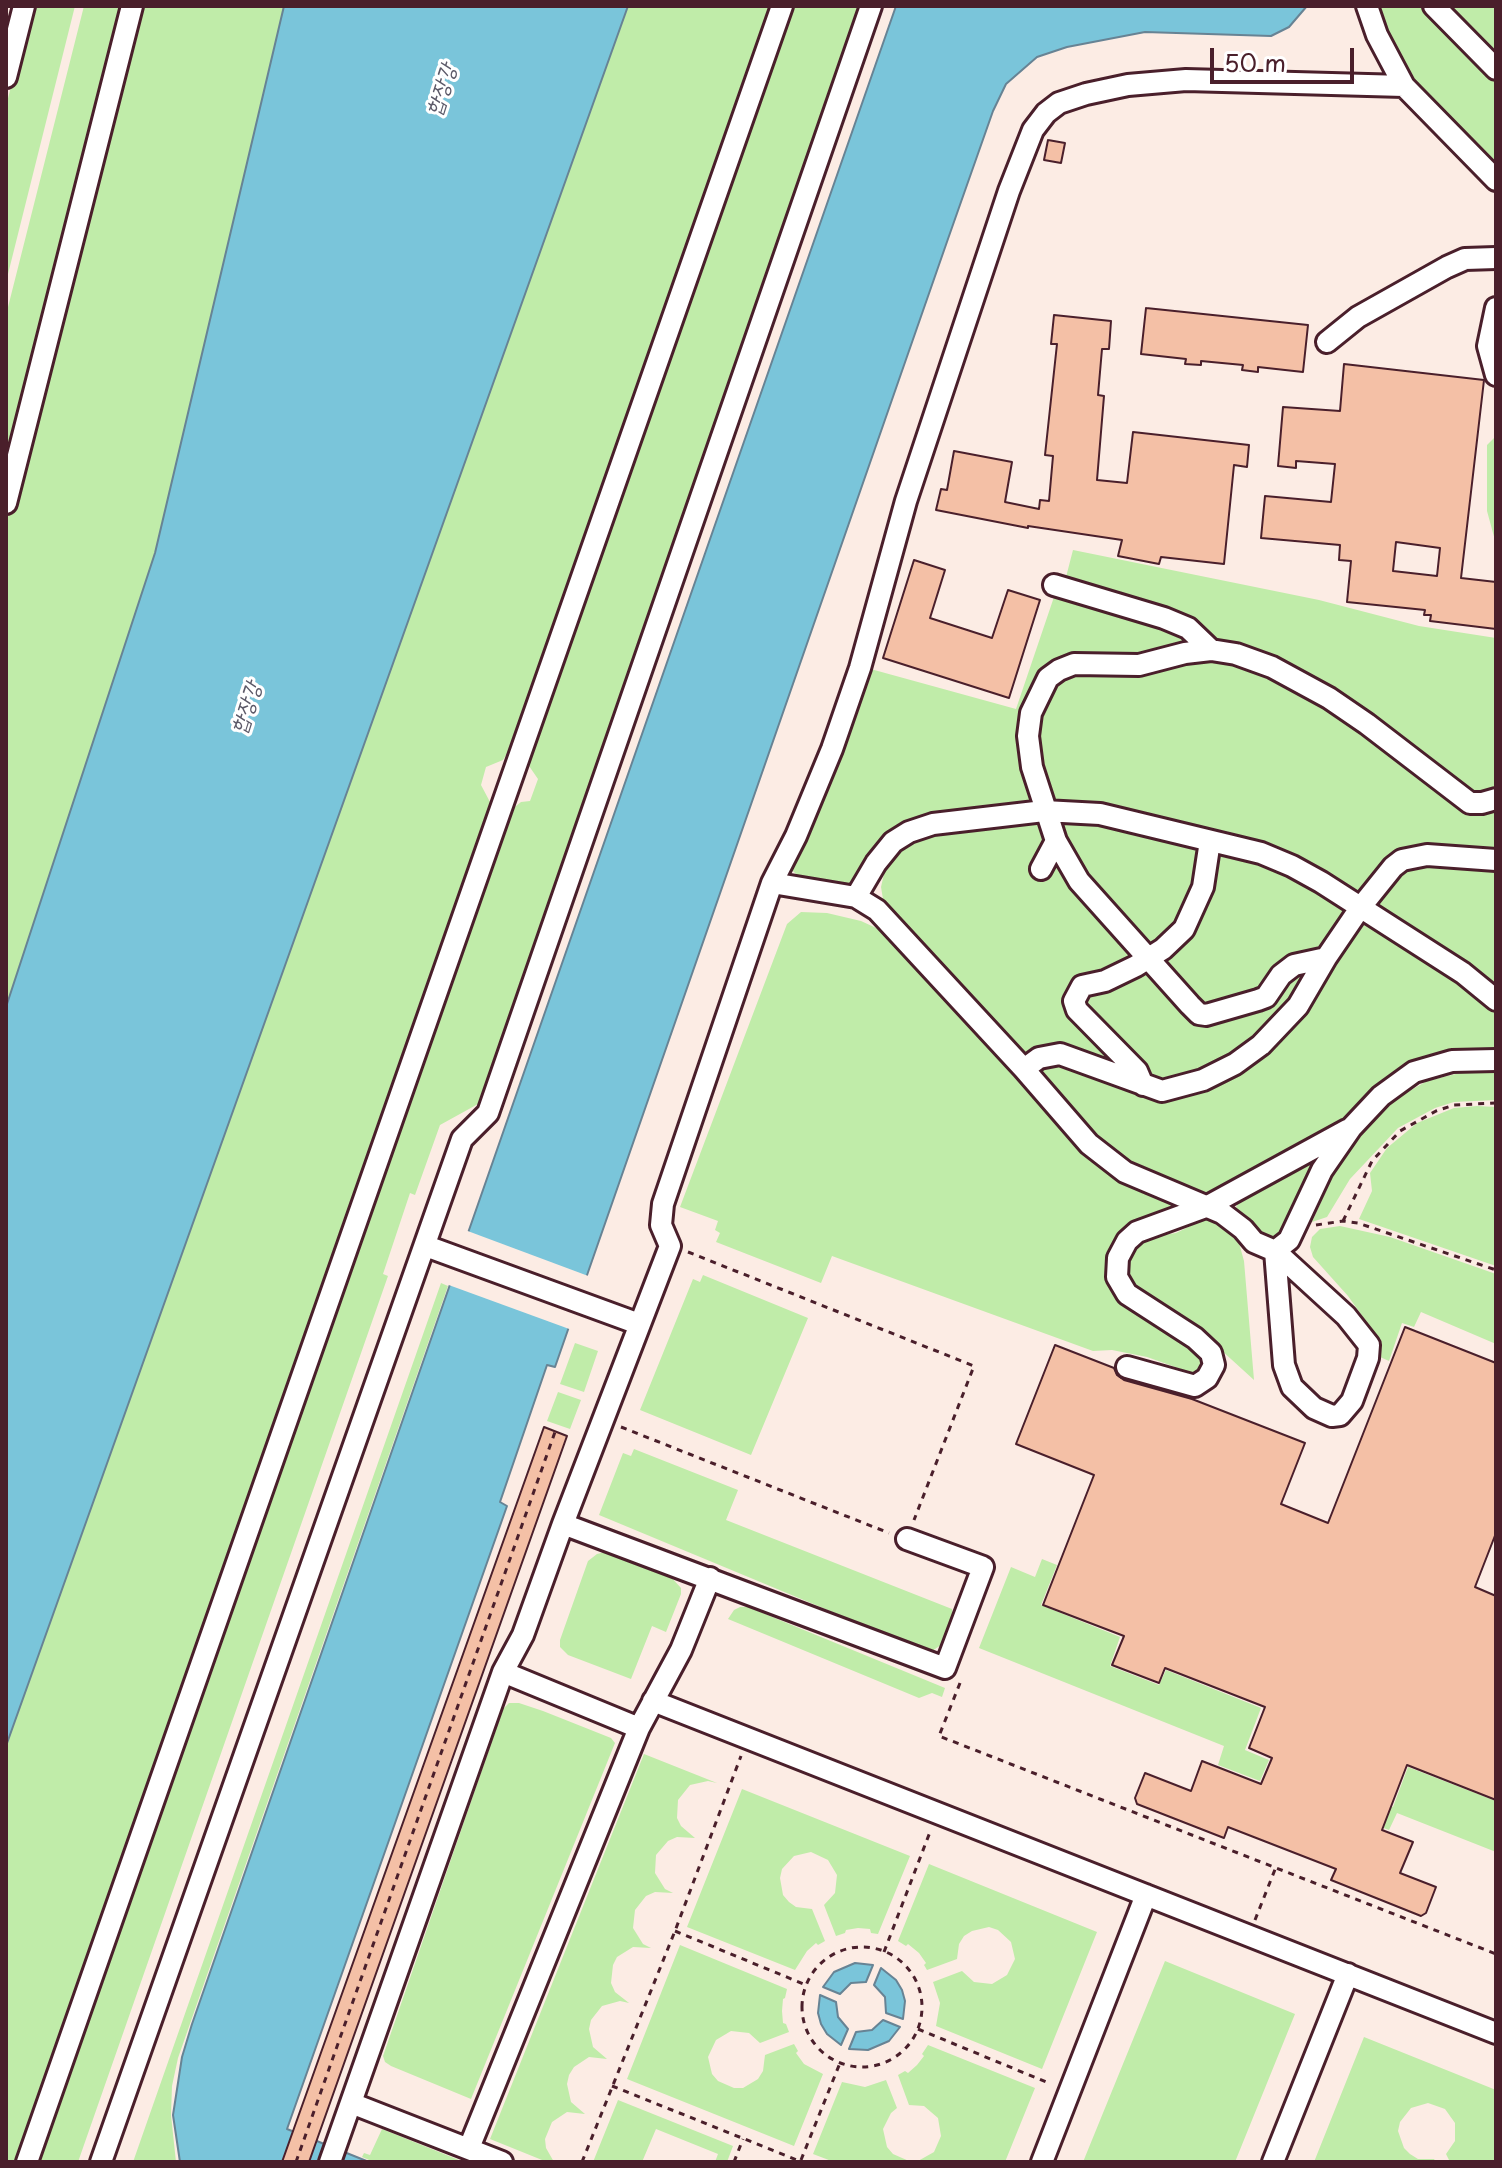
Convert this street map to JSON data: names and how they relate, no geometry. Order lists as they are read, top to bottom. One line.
{"water":["합장강"],"scale_bar":"50 m"}
